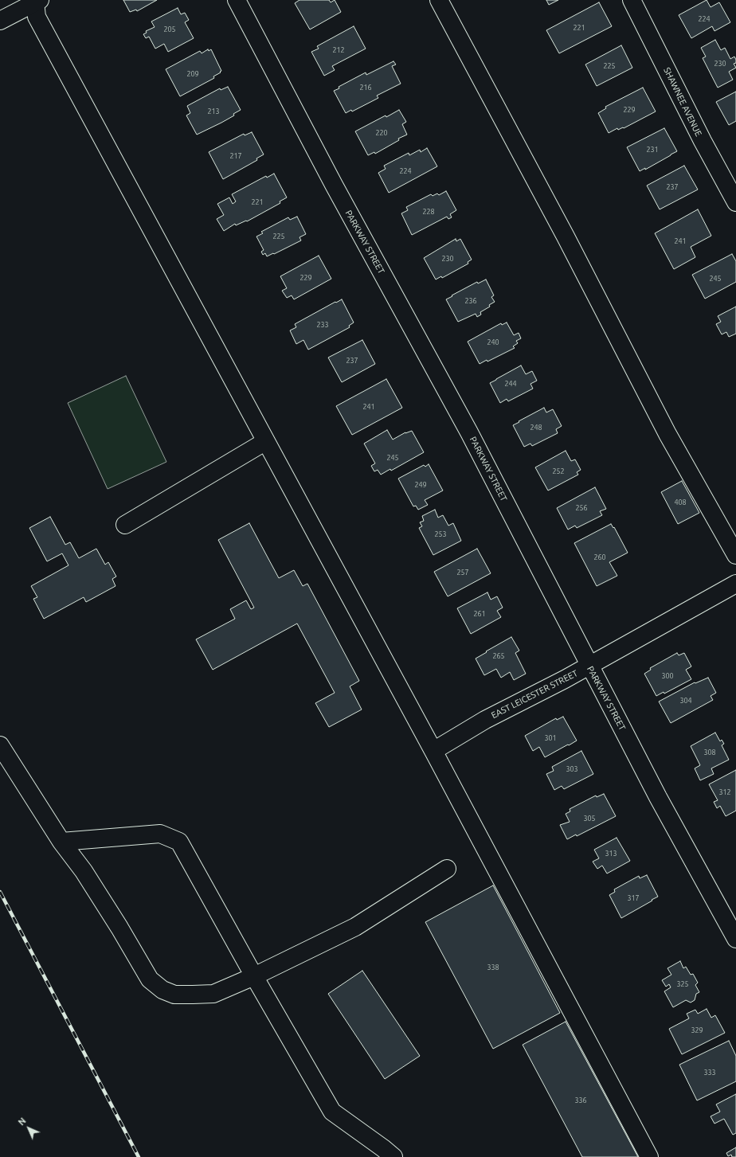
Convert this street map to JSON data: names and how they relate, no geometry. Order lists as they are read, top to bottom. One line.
{"streets":{"street":["SHAWNEE AVENUE","PARKWAY STREET","EAST LEICESTER STREET"]},"crossings":[["PARKWAY STREET","EAST LEICESTER STREET"]],"house_numbers":["224","221","205","212","230","225","209","216","229","213","220","231","217","224","237","221","228","225","241","230","229","245","236","233","240","237","244","241","248","245","252","249","408","256","253","260","257","261","265","300","304","301","308","303","312","305","313","317","338","325","329","333","336"],"north":"top left"}
